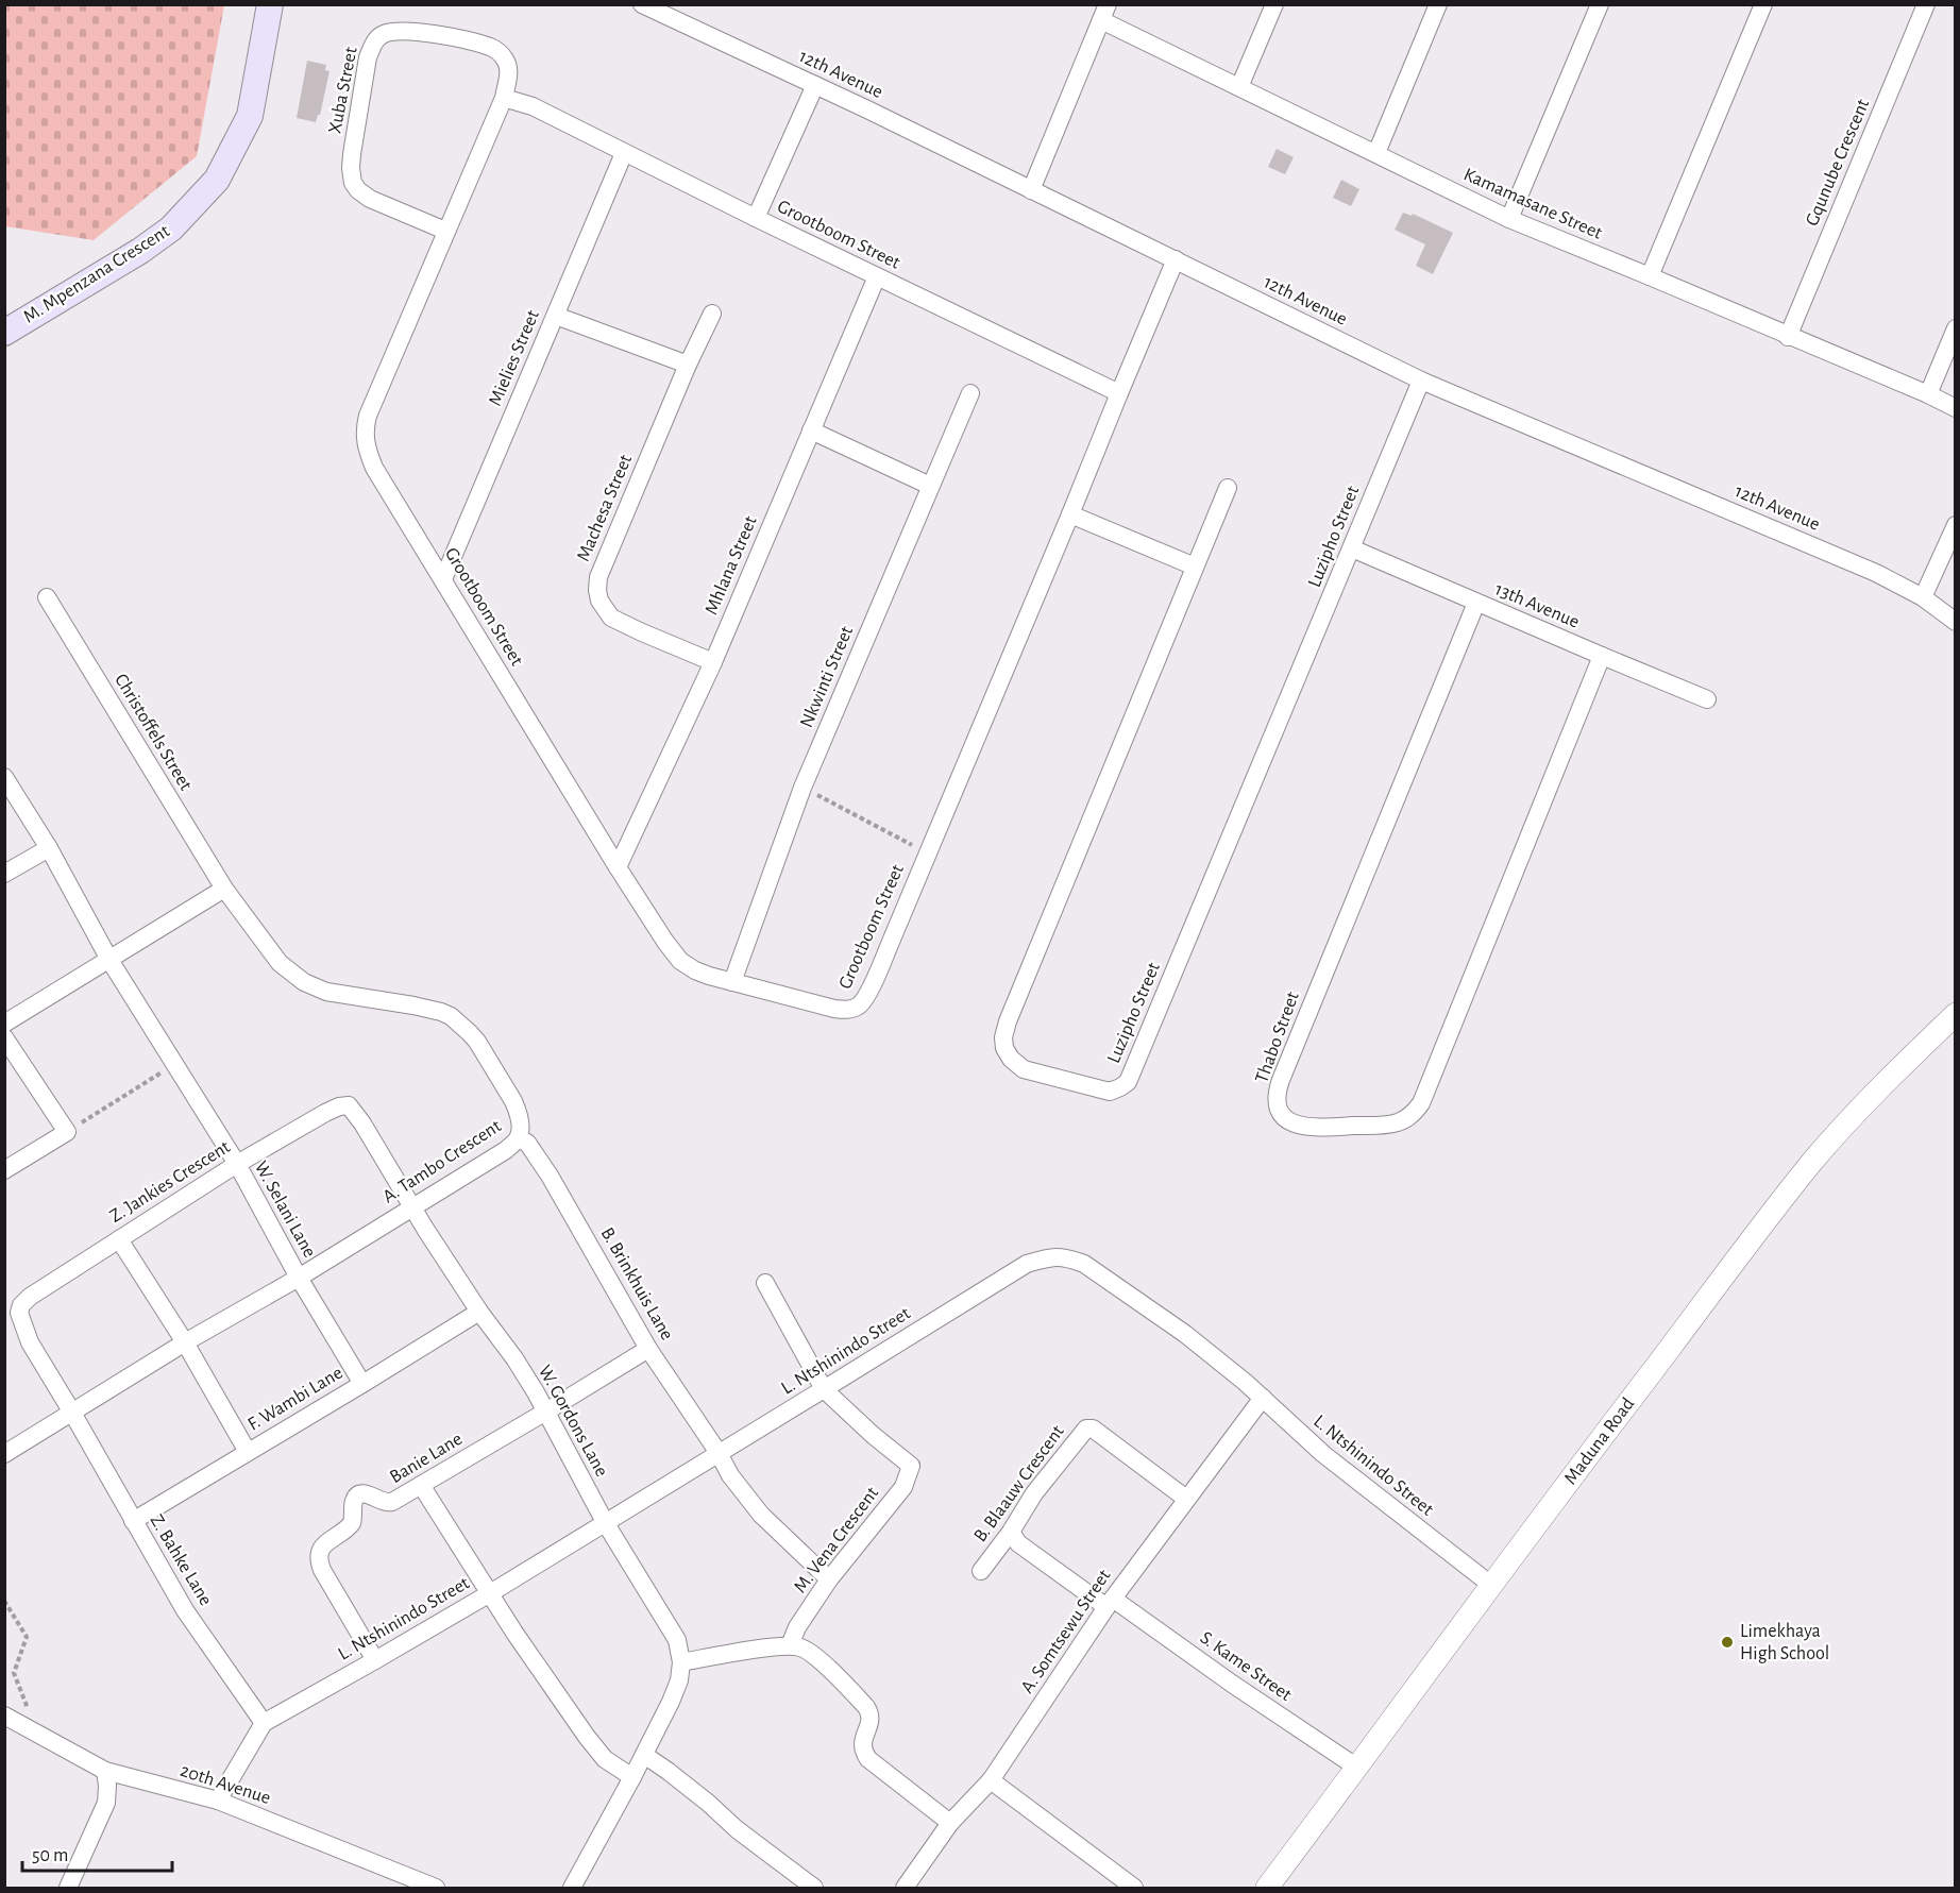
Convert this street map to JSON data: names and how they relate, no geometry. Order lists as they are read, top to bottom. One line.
{"streets":{"main road":["M. Mpenzana Crescent"],"street":["12th Avenue","Xuba Street","Gqunube Crescent","Kamamasane Street","Grootboom Street","Mielies Street","Machesa Street","Luzipho Street","Mhlana Street","13th Avenue","Nkwinti Street","Christoffels Street","Thabo Street","A. Tambo Crescent","Z. Jankies Crescent","W. Selani Lane","B. Brinkhuis Lane","L. Ntshinindo Street","F. Wambi Lane","W. Gordons Lane","Maduna Road","Banie Lane","B. Blaauw Crescent","M. Vena Crescent","Z. Bahke Lane","A. Somtsewu Street","S. Kame Street","20th Avenue"]},"crossings":[["12th Avenue","Grootboom Street"],["12th Avenue","Luzipho Street"],["Xuba Street","Grootboom Street"],["Gqunube Crescent","Kamamasane Street"],["Grootboom Street","Mielies Street"],["Grootboom Street","Mhlana Street"],["Grootboom Street","Nkwinti Street"],["Machesa Street","Mhlana Street"],["Luzipho Street","13th Avenue"],["13th Avenue","Thabo Street"],["Christoffels Street","A. Tambo Crescent"],["A. Tambo Crescent","Z. Jankies Crescent"],["A. Tambo Crescent","W. Selani Lane"],["A. Tambo Crescent","B. Brinkhuis Lane"],["A. Tambo Crescent","W. Gordons Lane"],["A. Tambo Crescent","Z. Bahke Lane"],["Z. Jankies Crescent","W. Selani Lane"],["Z. Jankies Crescent","W. Gordons Lane"],["Z. Jankies Crescent","Z. Bahke Lane"],["W. Selani Lane","F. Wambi Lane"],["B. Brinkhuis Lane","L. Ntshinindo Street"],["B. Brinkhuis Lane","Banie Lane"],["B. Brinkhuis Lane","M. Vena Crescent"],["L. Ntshinindo Street","W. Gordons Lane"],["L. Ntshinindo Street","Maduna Road"],["L. Ntshinindo Street","Banie Lane"],["L. Ntshinindo Street","M. Vena Crescent"],["L. Ntshinindo Street","Z. Bahke Lane"],["L. Ntshinindo Street","A. Somtsewu Street"],["F. Wambi Lane","W. Gordons Lane"],["F. Wambi Lane","Z. Bahke Lane"],["W. Gordons Lane","Banie Lane"],["Maduna Road","S. Kame Street"],["B. Blaauw Crescent","A. Somtsewu Street"],["B. Blaauw Crescent","S. Kame Street"],["A. Somtsewu Street","S. Kame Street"]],"places":["Limekhaya High School"],"scale_bar":"50 m"}
